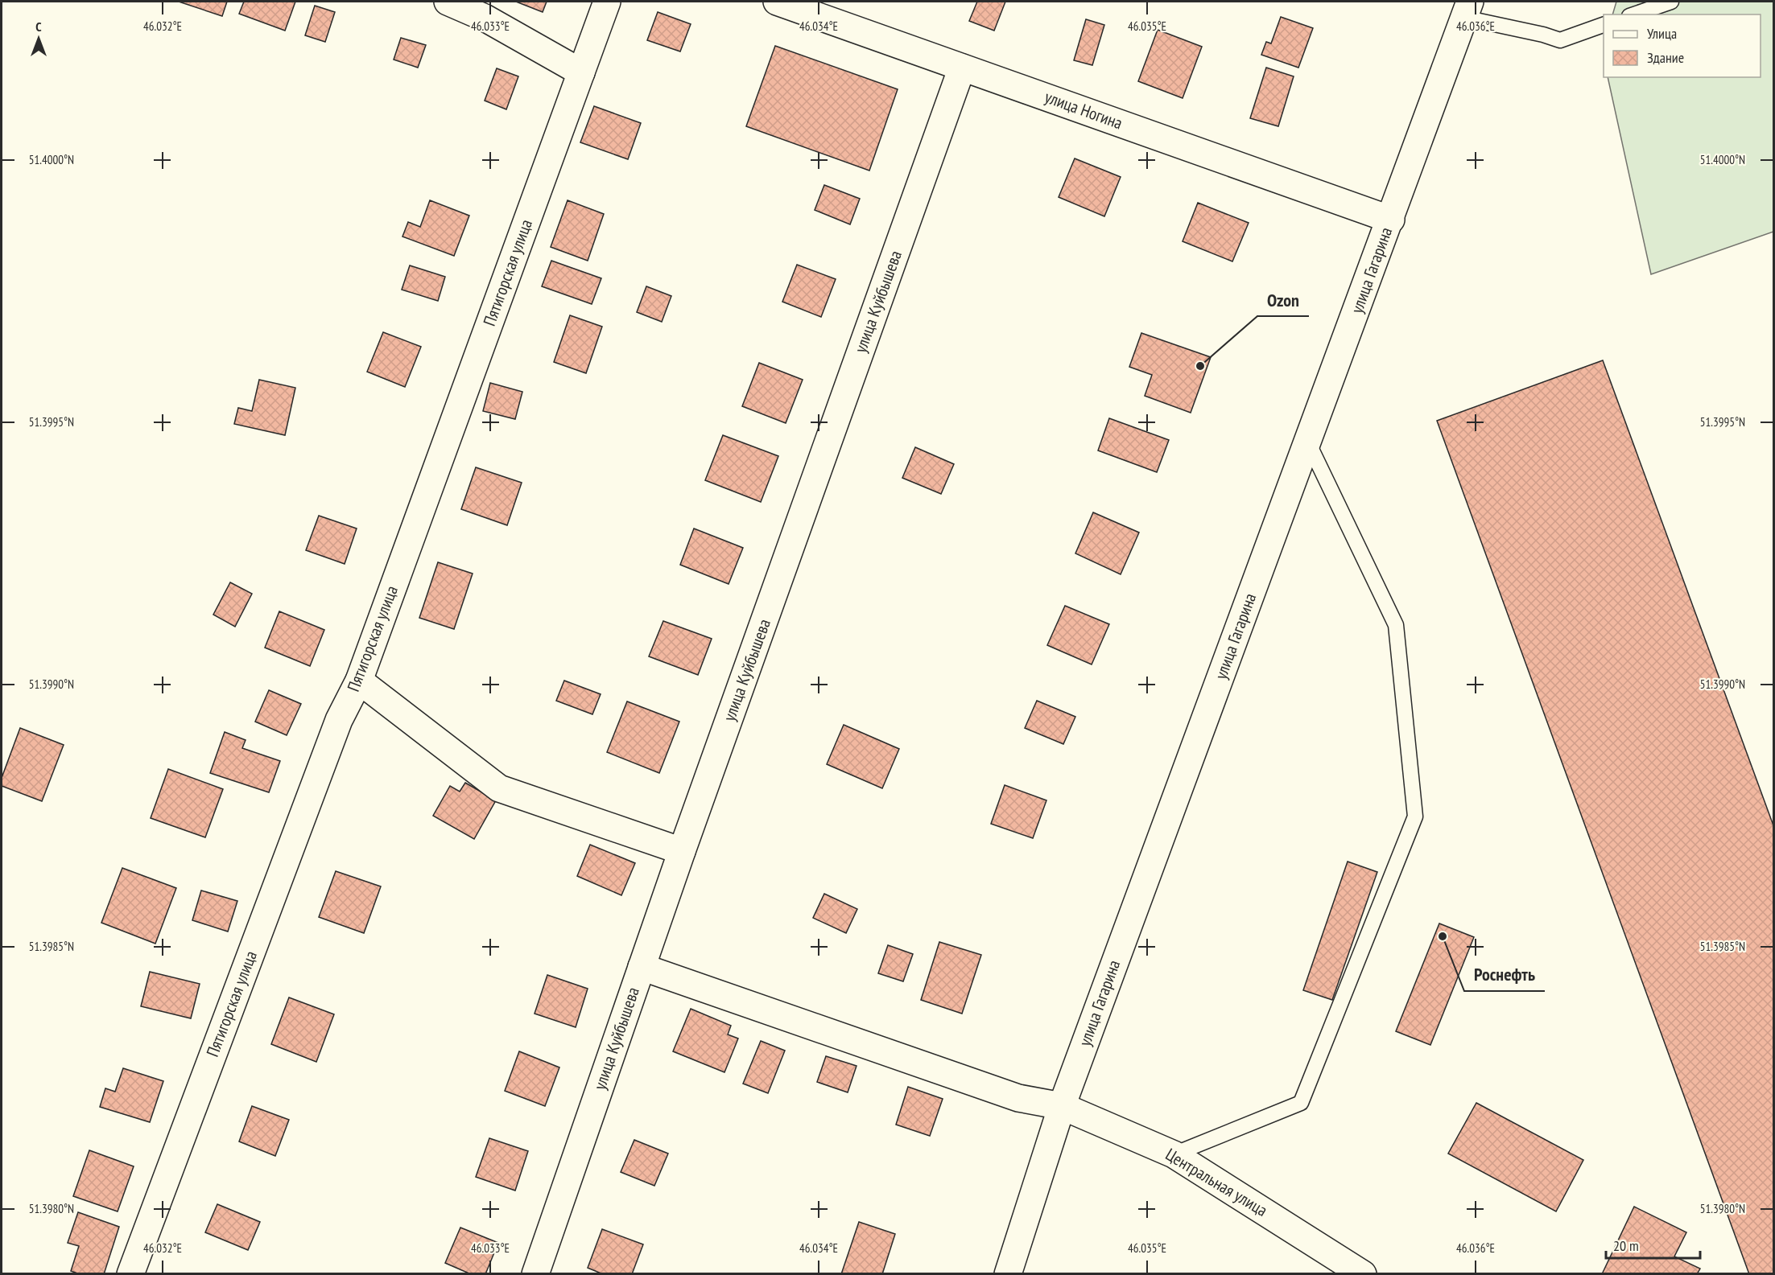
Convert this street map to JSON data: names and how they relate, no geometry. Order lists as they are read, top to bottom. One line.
{"streets":{"street":["улица Ногина","улица Гагарина","Пятигорская улица","улица Куйбышева","Центральная улица"]},"crossings":[["улица Ногина","улица Гагарина"],["улица Ногина","улица Куйбышева"],["улица Гагарина","Центральная улица"],["улица Куйбышева","Центральная улица"]],"places":["Ozon","Роснефть"],"legend":["Улица","Здание"],"scale_bar":"20 m","north":"top","coordinates":["46.032°E","46.033°E","46.034°E","46.035°E","46.036°E","51.4000°N","51.3995°N","51.3990°N","51.3985°N","51.3980°N"]}
